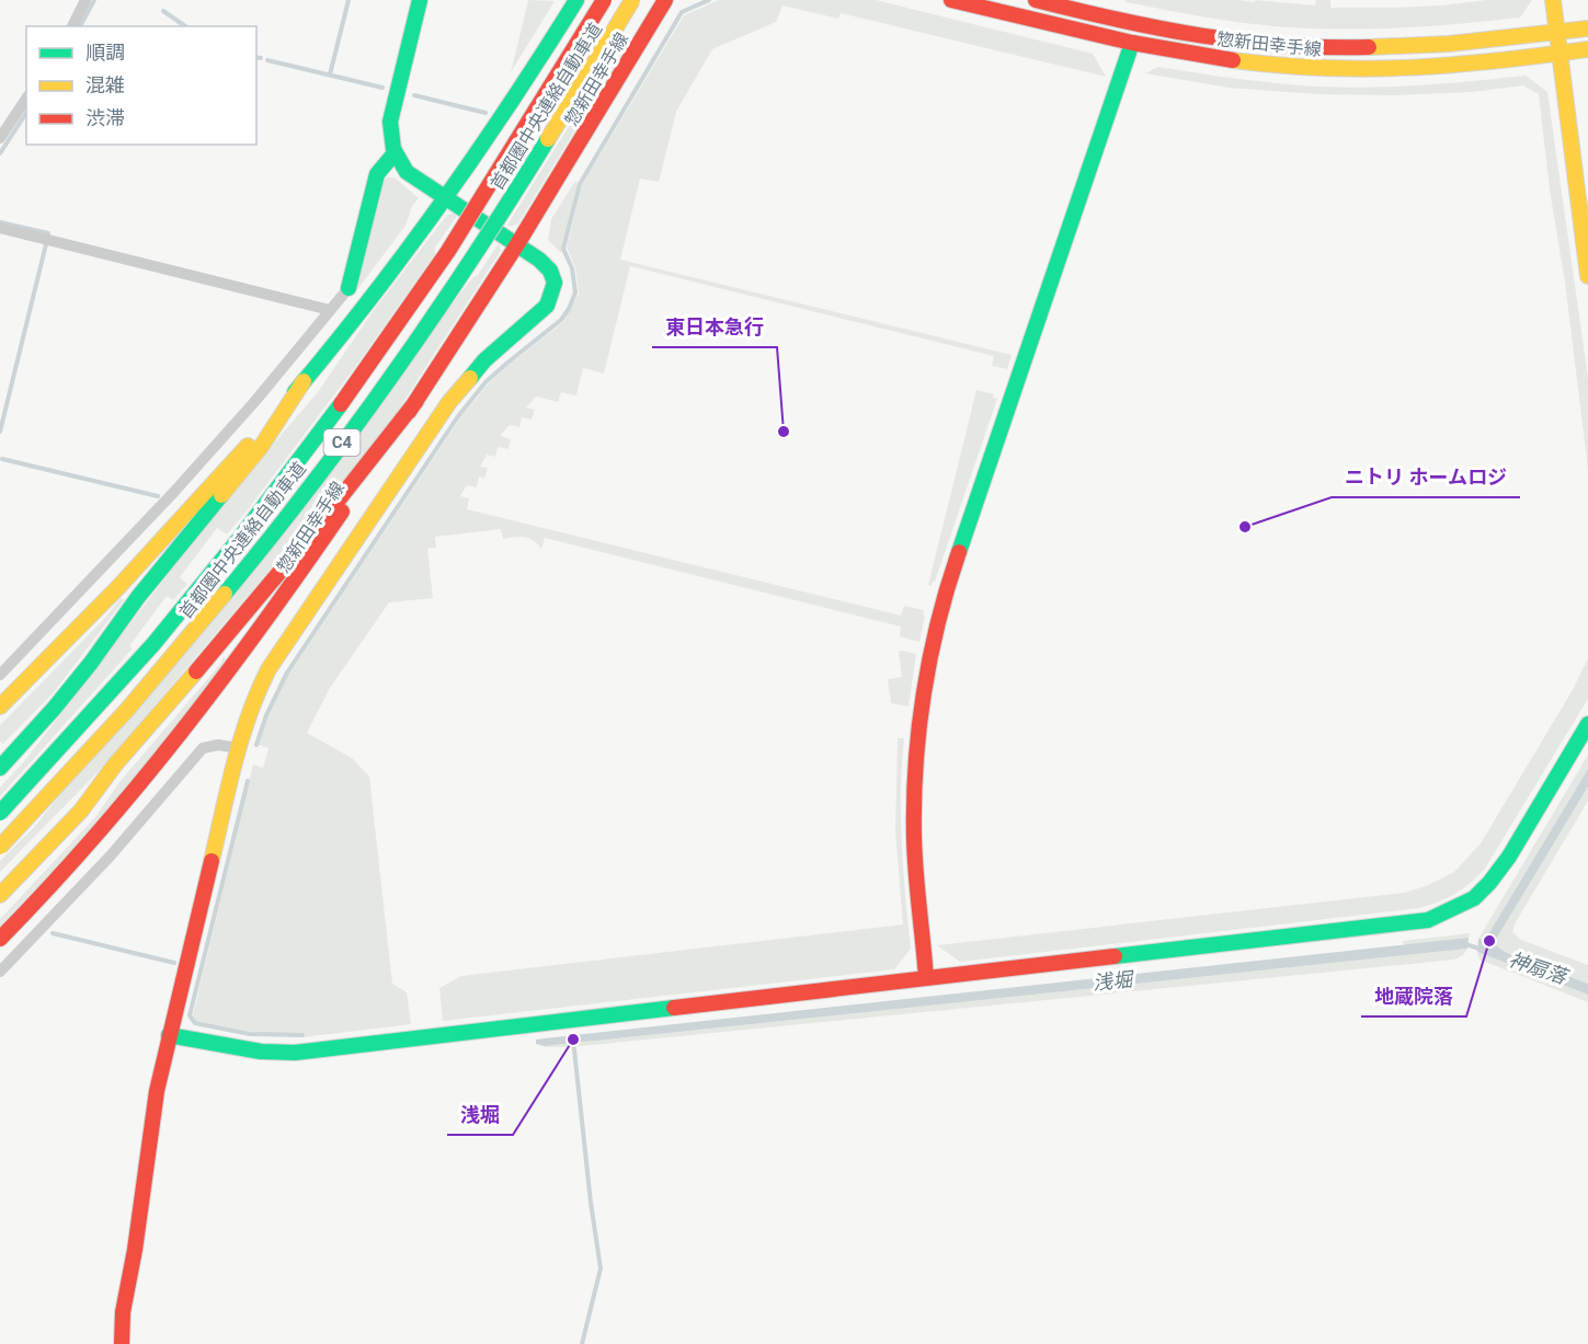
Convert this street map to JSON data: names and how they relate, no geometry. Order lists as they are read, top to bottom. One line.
{"streets":{"main road":["惣新田幸手線","首都圏中央連絡自動車道","C4"]},"water":["神扇落","浅堀"],"places":["東日本急行","ニトリ ホームロジ","地蔵院落","浅堀"],"legend":["順調","混雑","渋滞"]}
